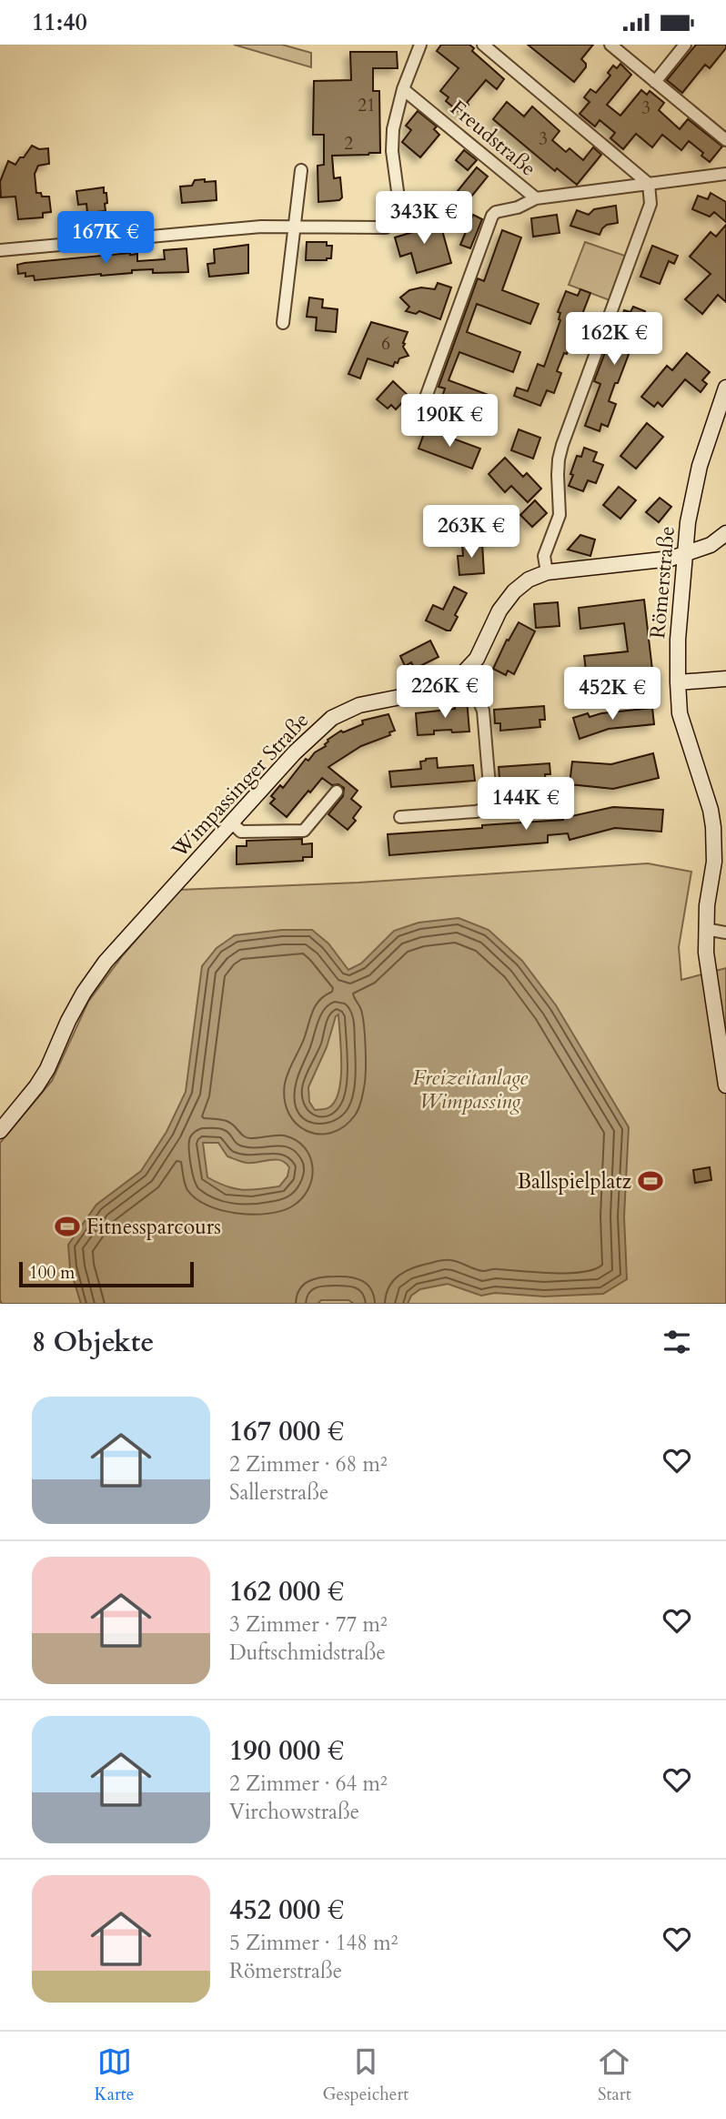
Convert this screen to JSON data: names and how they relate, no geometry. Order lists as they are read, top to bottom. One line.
{"streets":{"street":["Freudstraße","Römerstraße","Wimpassinger Straße"]},"crossings":[["Römerstraße","Wimpassinger Straße"]],"parks":["Freizeitanlage Wimpassing"],"places":{"sports":["Ballspielplatz","Fitnessparcours"]},"house_numbers":["21","3","3","2","6"],"scale_bar":"100 m","page":{"status":"11:40","price":["343K €","167K €","162K €","190K €","263K €","226K €","452K €","144K €"],"scale":"100 m","heading":"8 Objekte","list":[{"name":"167 000 €","note":"2 Zimmer · 68 m² · Sallerstraße"},{"name":"162 000 €","note":"3 Zimmer · 77 m² · Duftschmidstraße"},{"name":"190 000 €","note":"2 Zimmer · 64 m² · Virchowstraße"},{"name":"452 000 €","note":"5 Zimmer · 148 m² · Römerstraße"}],"tabs":["Karte","Gespeichert","Start"]}}
